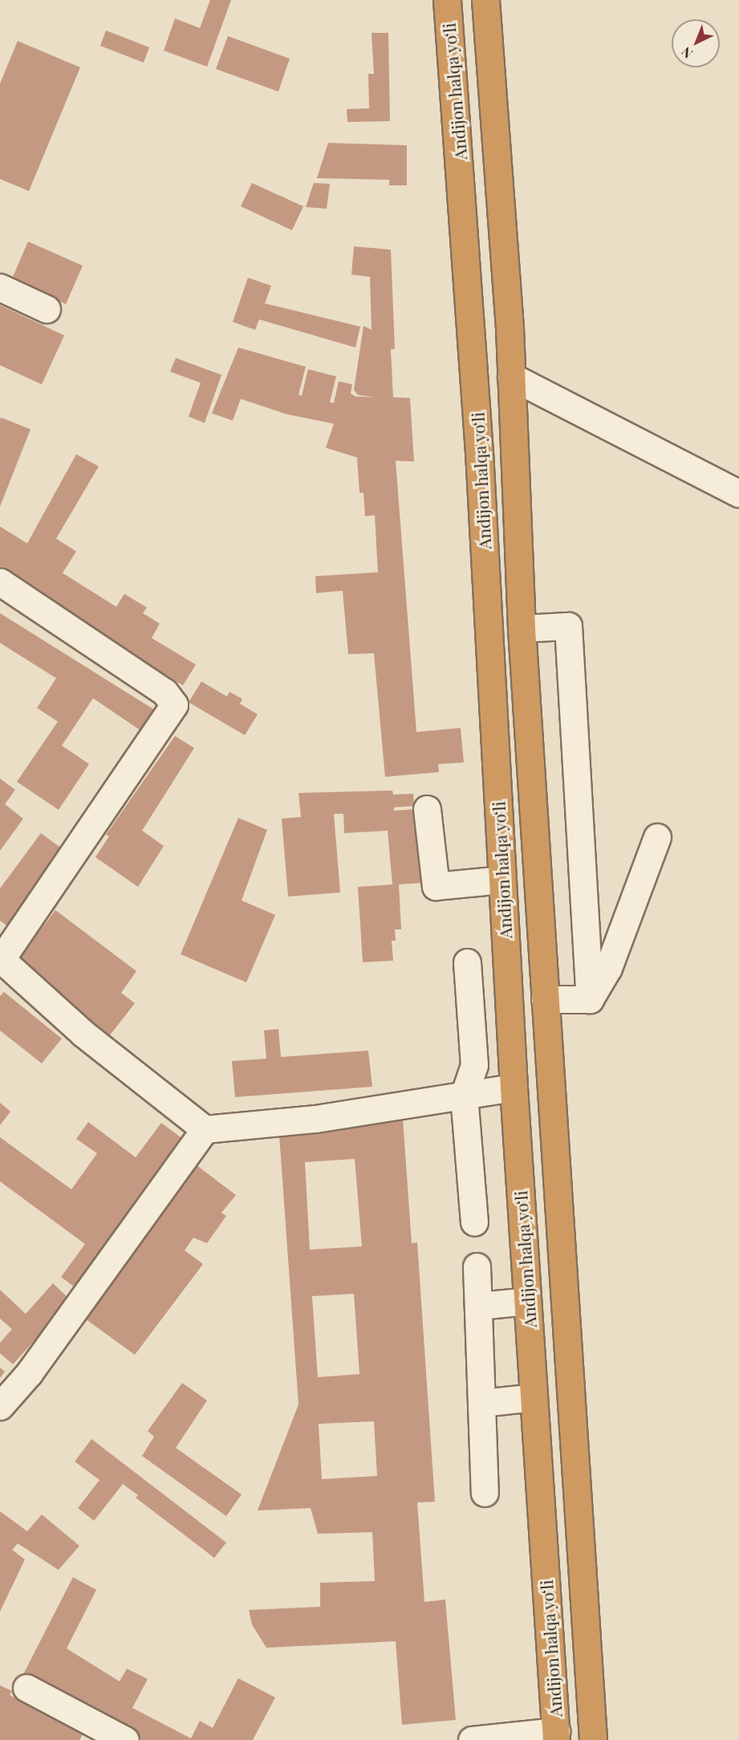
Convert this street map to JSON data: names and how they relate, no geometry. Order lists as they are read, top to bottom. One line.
{"streets":{"highway":["Andijon halqa yo‘li"]},"north":"bottom left"}
